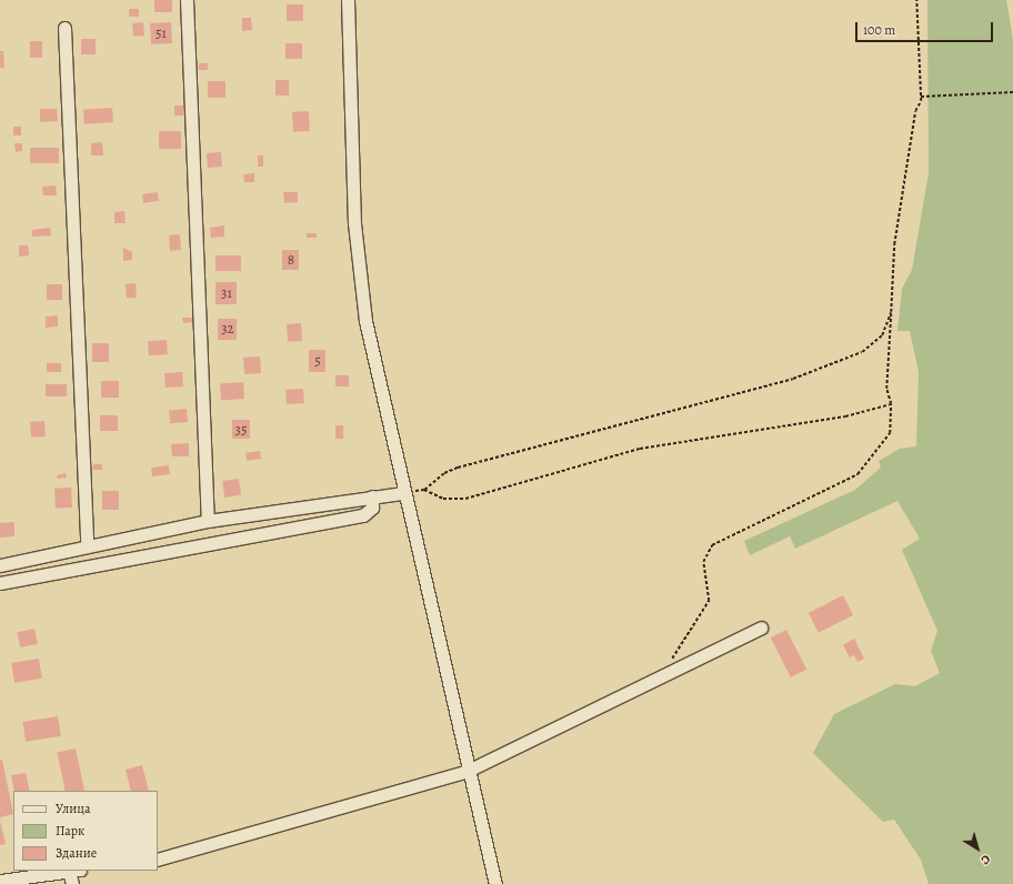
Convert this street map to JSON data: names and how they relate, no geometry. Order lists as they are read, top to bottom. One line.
{"house_numbers":["51","8","31","32","5","35"],"legend":["Улица","Парк","Здание"],"scale_bar":"100 m","north":"bottom right"}
